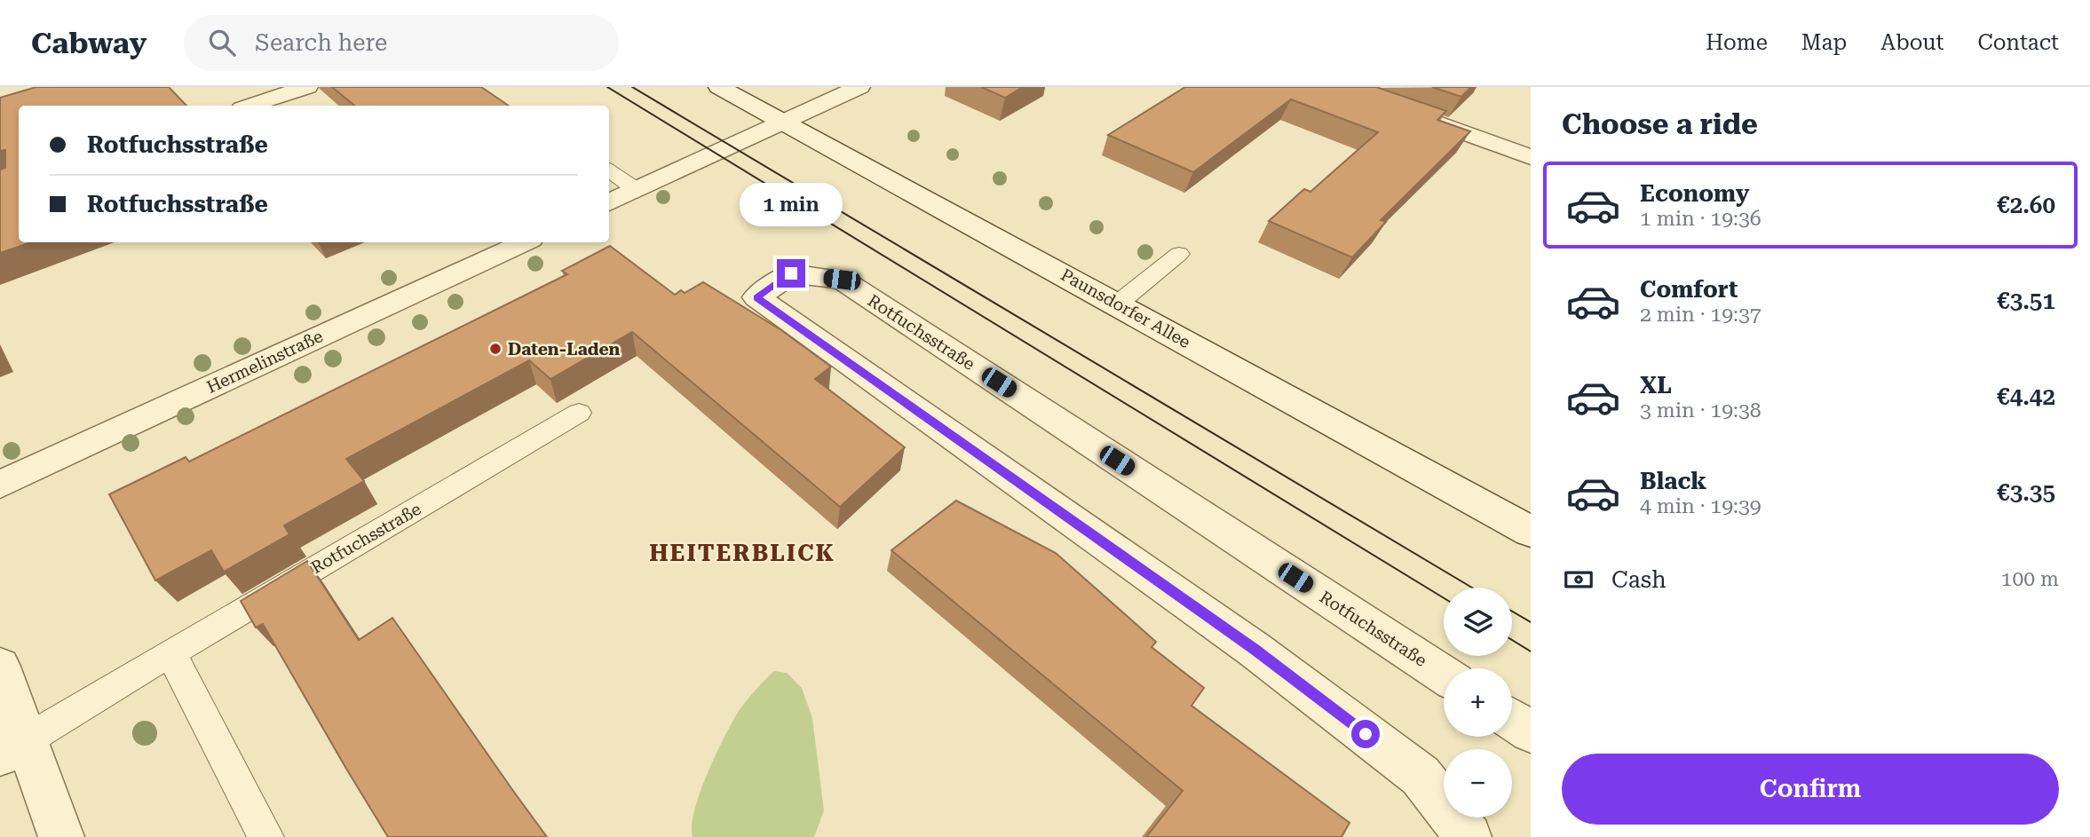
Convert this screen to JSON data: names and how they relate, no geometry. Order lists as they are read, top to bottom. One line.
{"streets":{"street":["Paunsdorfer Allee","Rotfuchsstraße","Hermelinstraße"]},"districts":["HEITERBLICK"],"places":["Daten-Laden"],"page":{"header":"Cabway","search":"Search here","nav":["Home","Map","About","Contact"],"heading":"Choose a ride","banner":["Rotfuchsstraße","Rotfuchsstraße"],"list":[{"name":"Economy","note":"1 min · 19:36","value":"€2.60"},{"name":"Comfort","note":"2 min · 19:37","value":"€3.51"},{"name":"XL","note":"3 min · 19:38","value":"€4.42"},{"name":"Black","note":"4 min · 19:39","value":"€3.35"}],"bubble":"1 min","pay":["Cash","100 m"],"map_buttons":["+","−"],"buttons":"Confirm"}}
